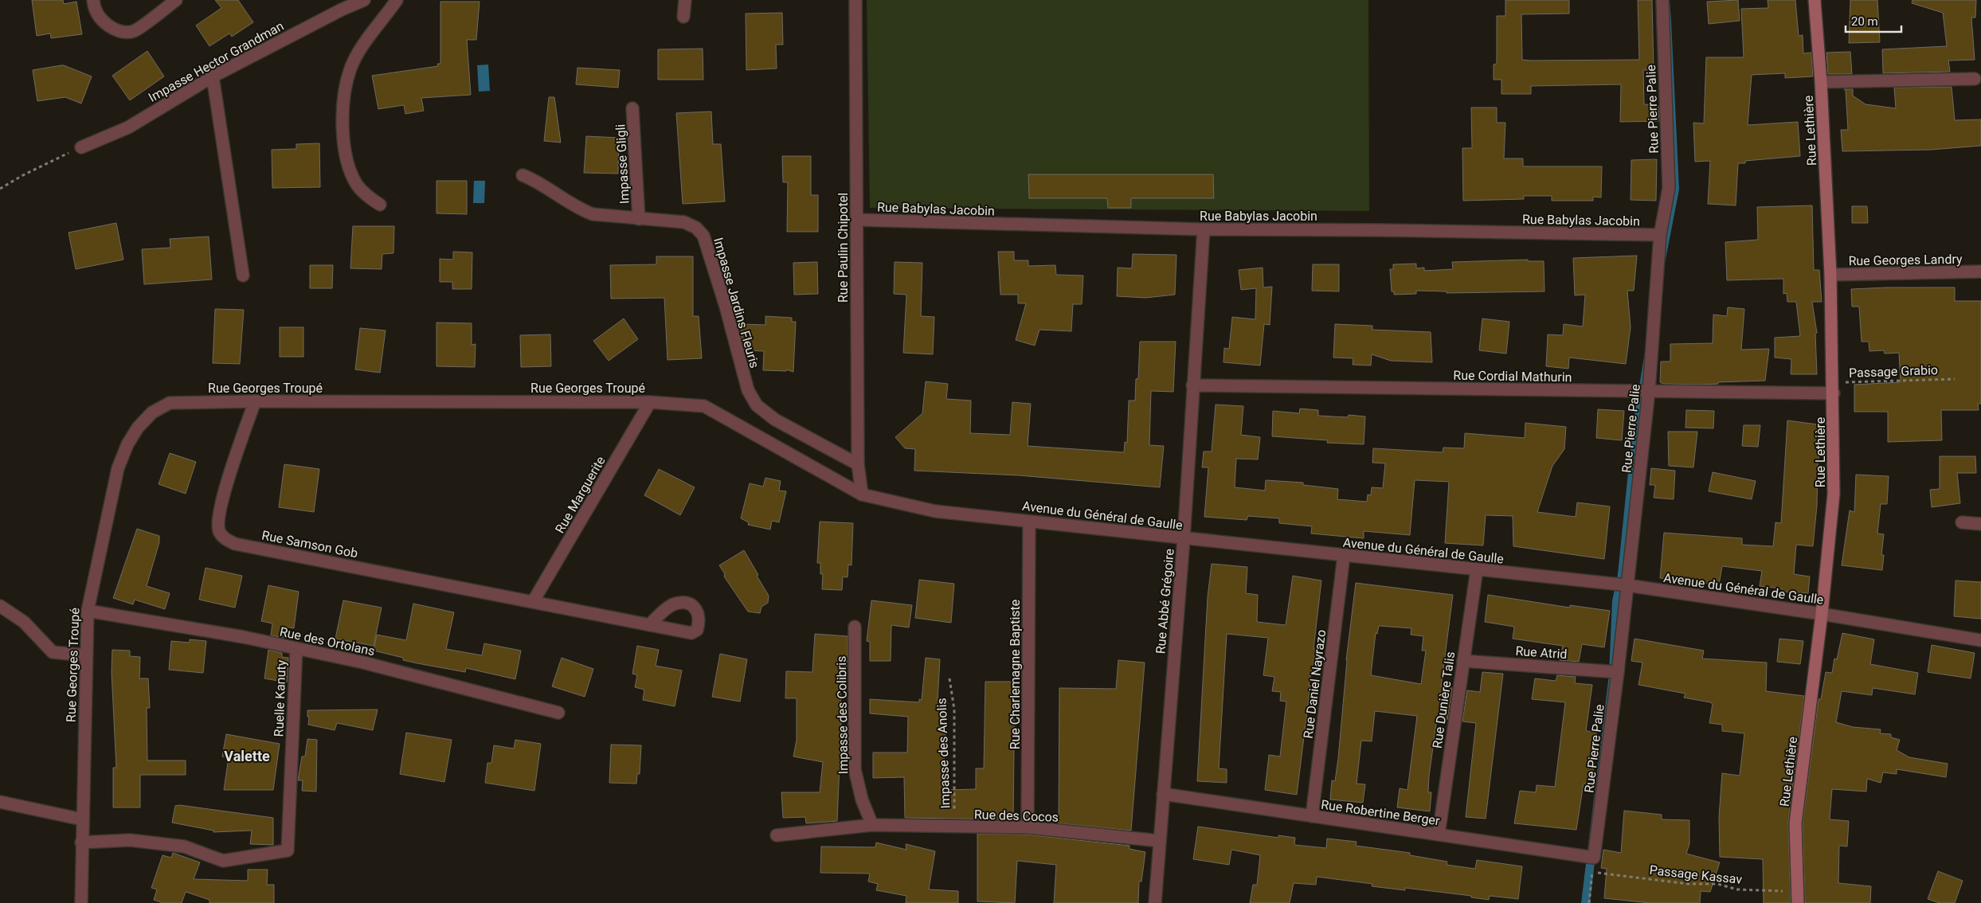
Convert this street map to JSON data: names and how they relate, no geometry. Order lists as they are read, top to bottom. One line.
{"streets":{"street":["Impasse Hector Grandman","Rue Pierre Palie","Rue Lethière","Impasse Gligli","Rue Babylas Jacobin","Rue Paulin Chipotel","Rue Georges Landry","Impasse Jardins Fleuris","Rue Cordial Mathurin","Rue Georges Troupé","Rue Marguerite","Avenue du Général de Gaulle","Rue Samson Gob","Rue Abbé Grégoire","Rue des Ortolans","Rue Atrid","Rue Charlemagne Baptiste","Rue Daniel Nayrazo","Ruelle Kanuty","Rue Dunière Talis","Impasse des Colibris","Rue Robertine Berger","Rue des Cocos"],"path":["Passage Grabio","Impasse des Anolis","Passage Kassav"]},"crossings":[["Rue Pierre Palie","Rue Babylas Jacobin"],["Rue Pierre Palie","Rue Cordial Mathurin"],["Rue Pierre Palie","Avenue du Général de Gaulle"],["Rue Pierre Palie","Rue Atrid"],["Rue Pierre Palie","Rue Robertine Berger"],["Rue Lethière","Rue Georges Landry"],["Rue Lethière","Passage Grabio"],["Rue Lethière","Rue Cordial Mathurin"],["Rue Lethière","Avenue du Général de Gaulle"],["Rue Lethière","Passage Kassav"],["Impasse Gligli","Impasse Jardins Fleuris"],["Rue Babylas Jacobin","Rue Paulin Chipotel"],["Rue Babylas Jacobin","Rue Abbé Grégoire"],["Rue Paulin Chipotel","Impasse Jardins Fleuris"],["Rue Paulin Chipotel","Rue Georges Troupé"],["Rue Paulin Chipotel","Avenue du Général de Gaulle"],["Passage Grabio","Rue Cordial Mathurin"],["Rue Cordial Mathurin","Rue Abbé Grégoire"],["Rue Georges Troupé","Rue Marguerite"],["Rue Georges Troupé","Avenue du Général de Gaulle"],["Rue Georges Troupé","Rue Samson Gob"],["Rue Georges Troupé","Rue des Ortolans"],["Rue Georges Troupé","Ruelle Kanuty"],["Rue Marguerite","Rue Samson Gob"],["Avenue du Général de Gaulle","Rue Abbé Grégoire"],["Avenue du Général de Gaulle","Rue Charlemagne Baptiste"],["Avenue du Général de Gaulle","Rue Daniel Nayrazo"],["Avenue du Général de Gaulle","Rue Dunière Talis"],["Rue Abbé Grégoire","Rue Robertine Berger"],["Rue Abbé Grégoire","Rue des Cocos"],["Rue des Ortolans","Ruelle Kanuty"],["Rue Atrid","Rue Dunière Talis"],["Rue Charlemagne Baptiste","Rue des Cocos"],["Rue Daniel Nayrazo","Rue Robertine Berger"],["Rue Dunière Talis","Rue Robertine Berger"],["Impasse des Colibris","Rue des Cocos"],["Impasse des Anolis","Rue des Cocos"]],"districts":["Valette"],"scale_bar":"20 m"}
